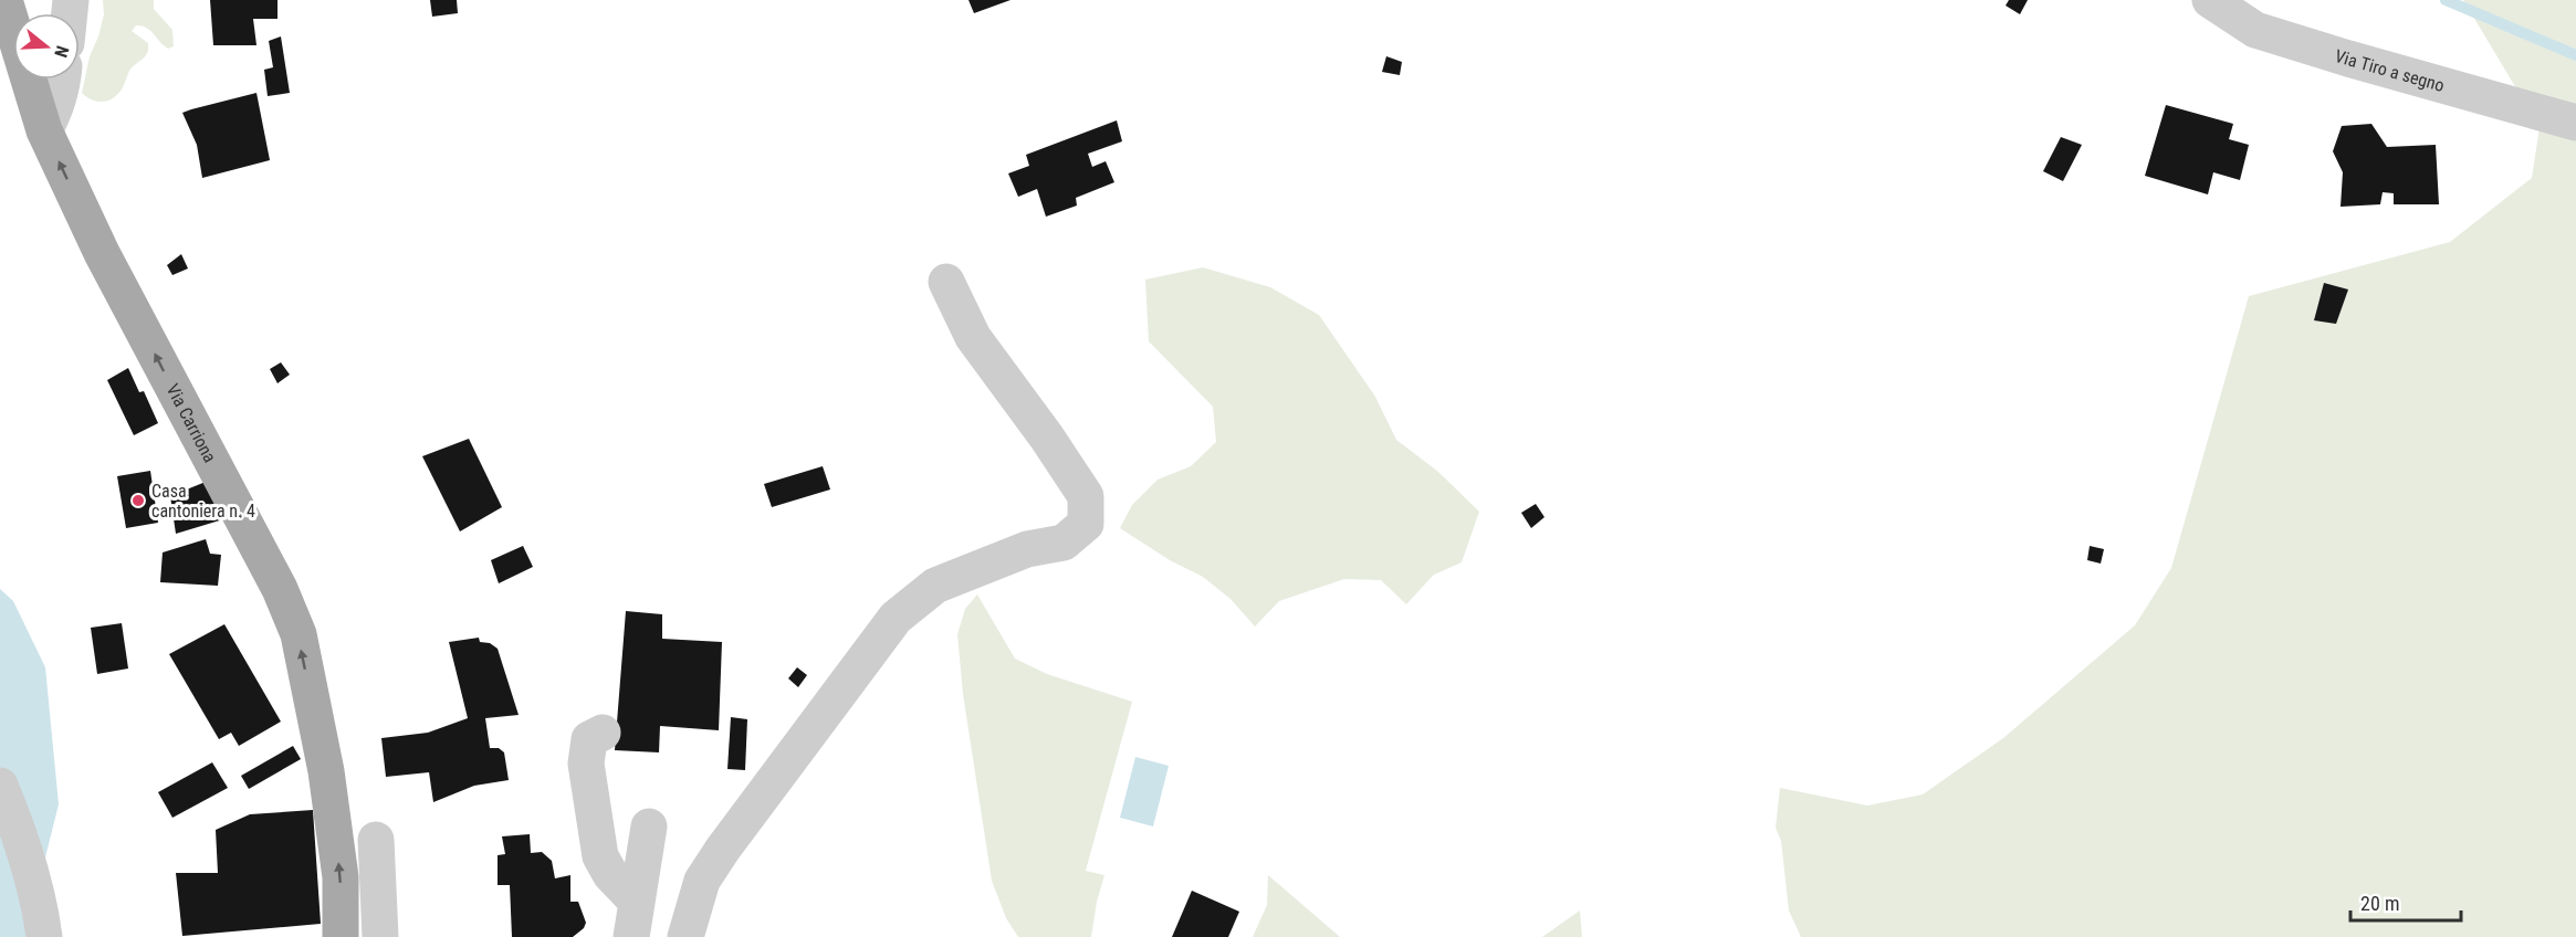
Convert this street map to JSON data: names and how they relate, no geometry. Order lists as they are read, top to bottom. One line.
{"streets":{"main road":["Via Carriona"],"street":["Via Tiro a segno"]},"one_way":["Via Carriona"],"places":["Casa cantoniera n. 4"],"scale_bar":"20 m","north":"right"}
